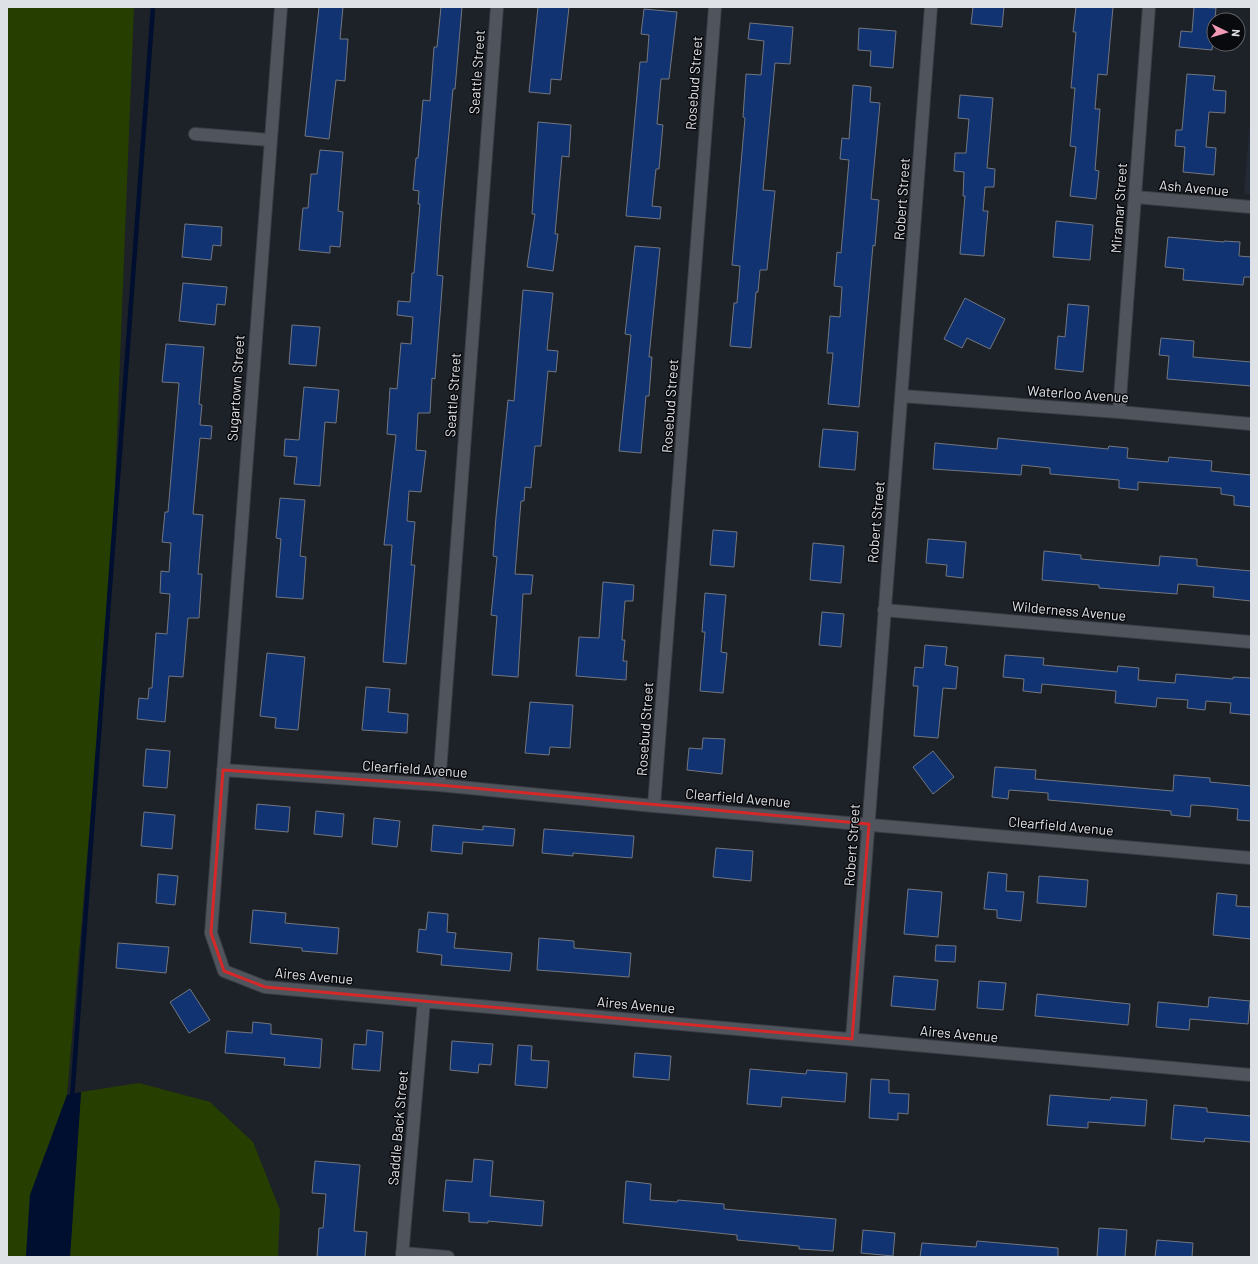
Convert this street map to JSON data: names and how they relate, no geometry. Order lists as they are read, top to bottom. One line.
{"streets":{"street":["Seattle Street","Rosebud Street","Ash Avenue","Robert Street","Miramar Street","Sugartown Street","Waterloo Avenue","Wilderness Avenue","Clearfield Avenue","Aires Avenue","Saddle Back Street"]},"crossings":[["Seattle Street","Clearfield Avenue"],["Rosebud Street","Clearfield Avenue"],["Ash Avenue","Miramar Street"],["Robert Street","Waterloo Avenue"],["Robert Street","Wilderness Avenue"],["Robert Street","Clearfield Avenue"],["Robert Street","Aires Avenue"],["Miramar Street","Waterloo Avenue"],["Sugartown Street","Clearfield Avenue"],["Sugartown Street","Aires Avenue"],["Clearfield Avenue","Aires Avenue"],["Aires Avenue","Saddle Back Street"]],"north":"right"}
